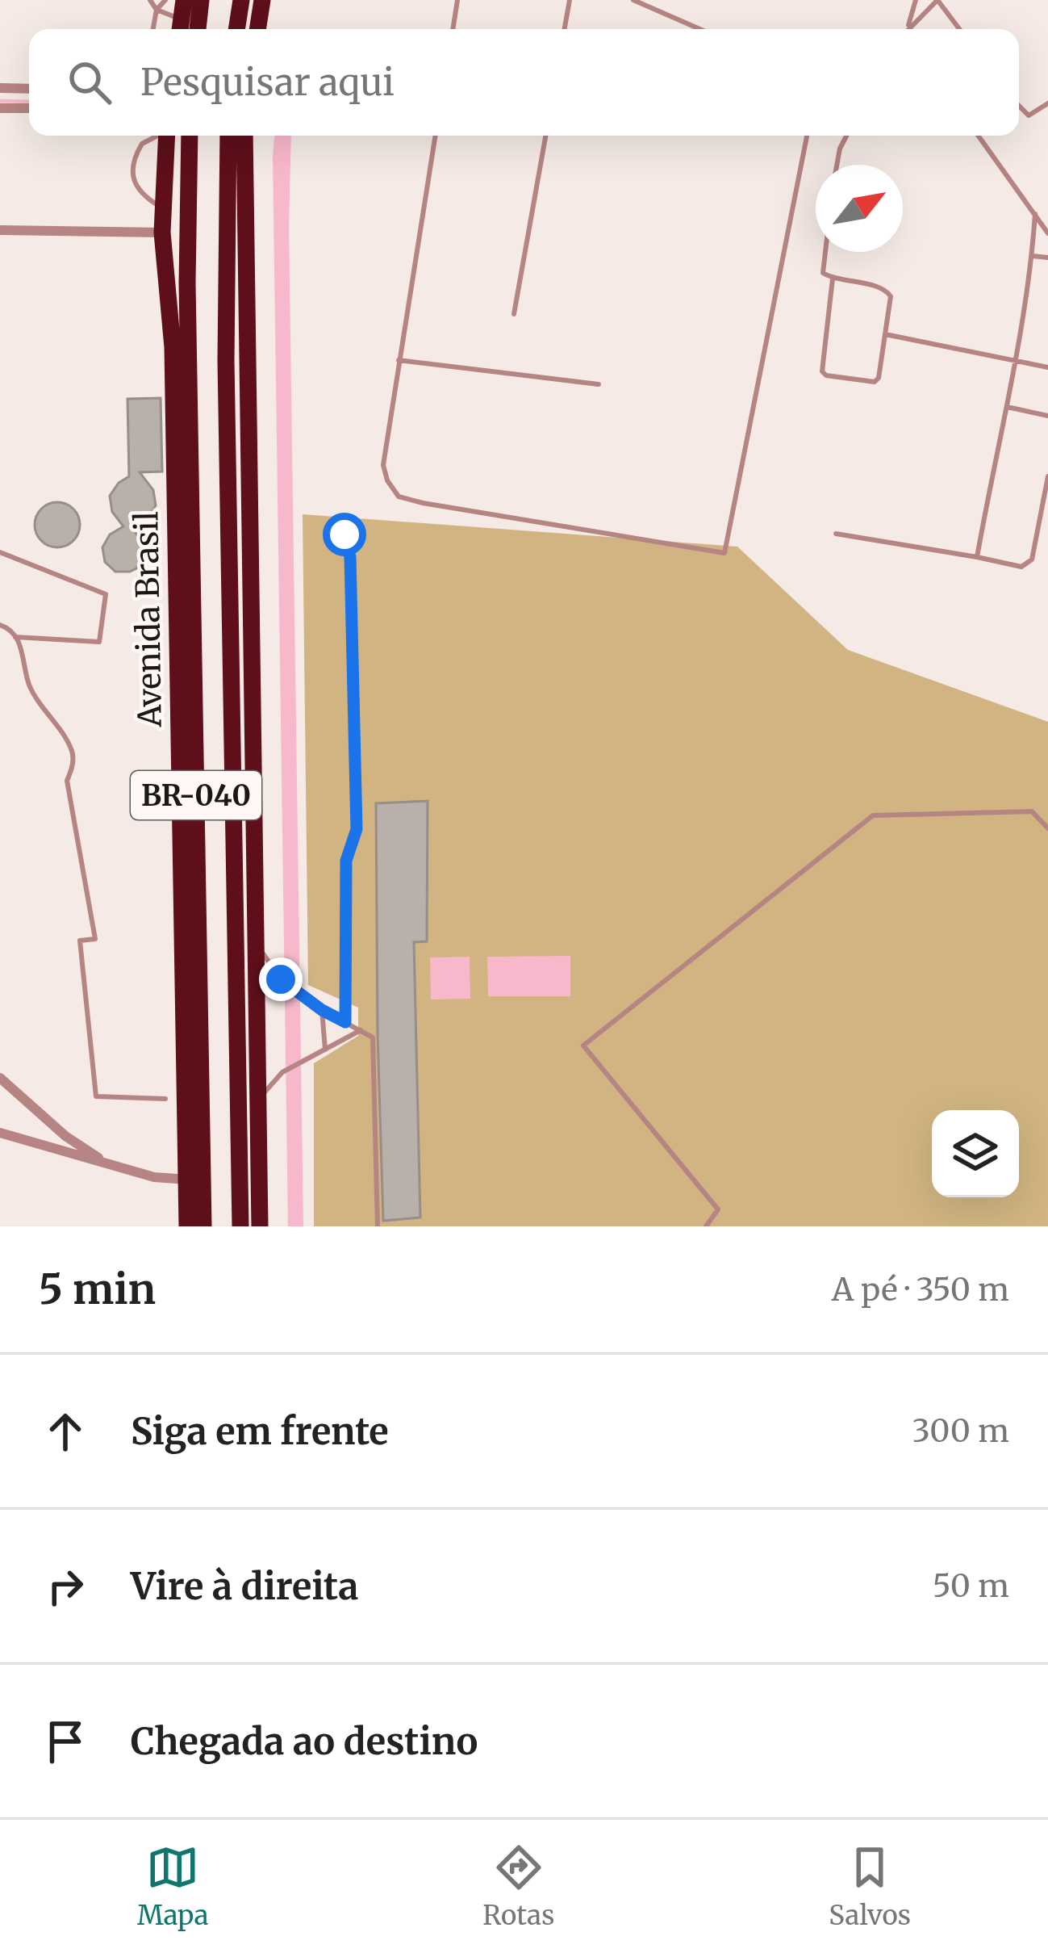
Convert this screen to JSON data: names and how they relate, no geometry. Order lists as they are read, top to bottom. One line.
{"streets":{"highway":["Avenida Brasil","BR-040"]},"north":"top right","page":{"search":"Pesquisar aqui","heading":["5 min","A pé · 350 m"],"list":[["Siga em frente","300 m"],["Vire à direita","50 m"],"Chegada ao destino"],"nav":["Mapa","Rotas","Salvos"]}}
